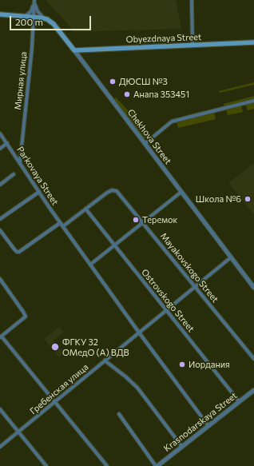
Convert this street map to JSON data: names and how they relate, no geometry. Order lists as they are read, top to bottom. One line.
{"streets":{"main road":["Obyezdnaya Street","Chekhova Street"],"street":["Мирная улица","Parkovaya Street","Mayakovskogo Street","Ostrovskogo Street","Гребенская улица","Krasnodarskaya Street"]},"crossings":[["Obyezdnaya Street","Chekhova Street"],["Мирная улица","Parkovaya Street"],["Chekhova Street","Гребенская улица"],["Parkovaya Street","Гребенская улица"],["Parkovaya Street","Krasnodarskaya Street"],["Mayakovskogo Street","Ostrovskogo Street"],["Mayakovskogo Street","Гребенская улица"],["Ostrovskogo Street","Гребенская улица"],["Ostrovskogo Street","Krasnodarskaya Street"]],"places":["ДЮСШ №3","Анапа 353451","Школа №6","Теремок","ФГКУ 32 ОМедО (А) ВДВ","Иордания"],"scale_bar":"200 m"}
